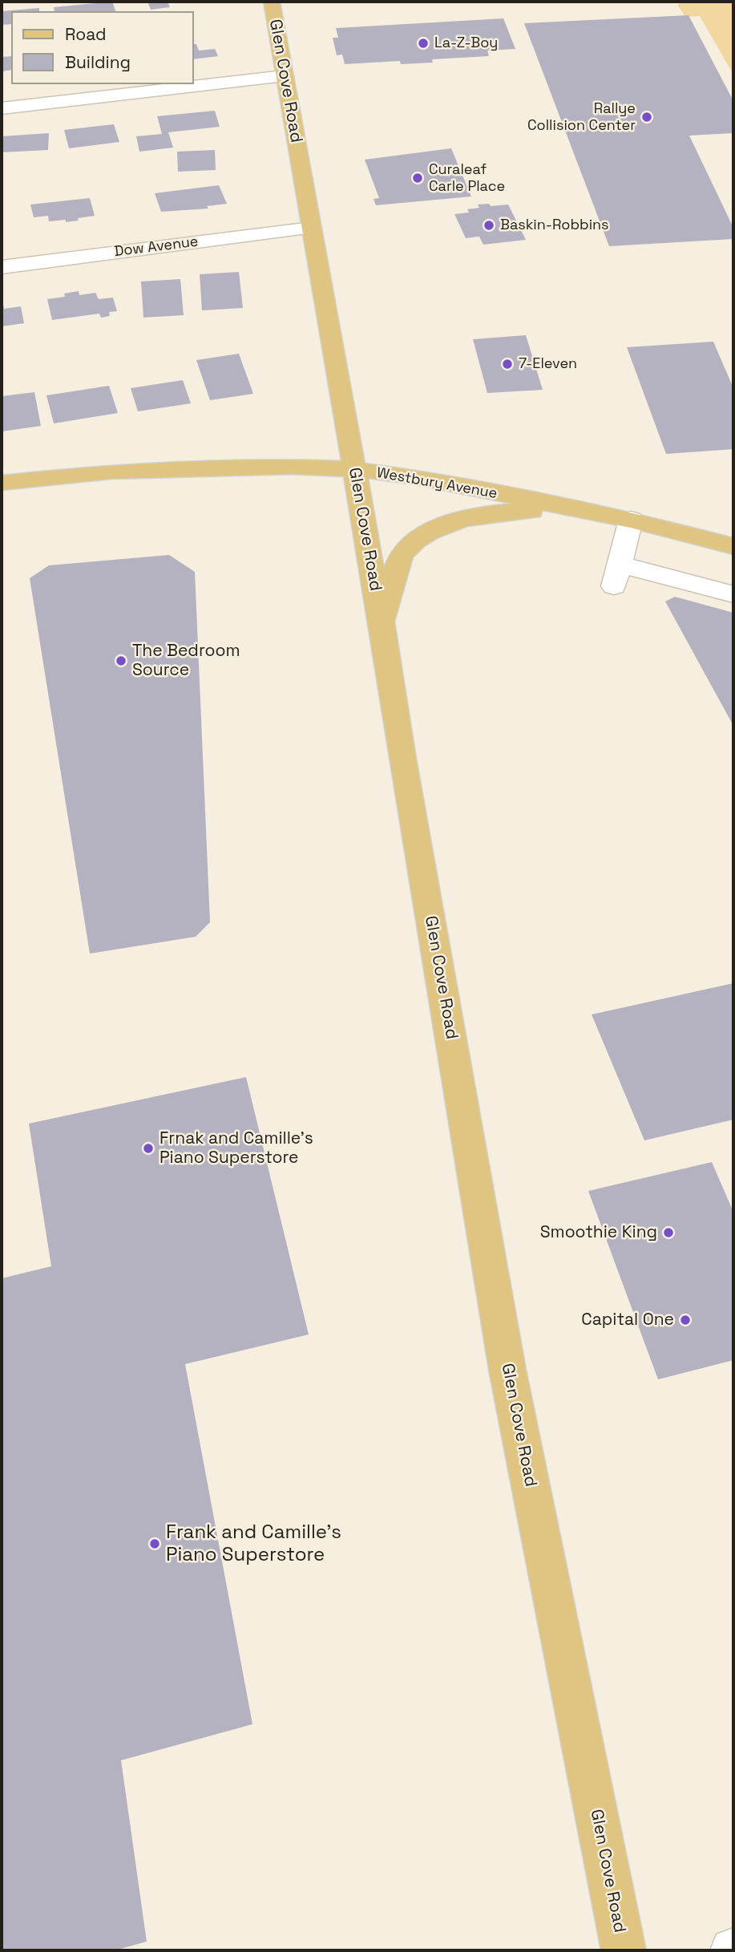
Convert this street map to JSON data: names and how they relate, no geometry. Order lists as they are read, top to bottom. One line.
{"streets":{"main road":["Glen Cove Road","Westbury Avenue"],"street":["Dow Avenue"]},"crossings":[["Glen Cove Road","Dow Avenue"],["Glen Cove Road","Westbury Avenue"]],"places":["La-Z-Boy","Rallye Collision Center","Curaleaf Carle Place","Baskin-Robbins","7-Eleven","The Bedroom Source","Frnak and Camille's Piano Superstore","Smoothie King","Capital One","Frank and Camille's Piano Superstore"],"legend":["Road","Building"]}
